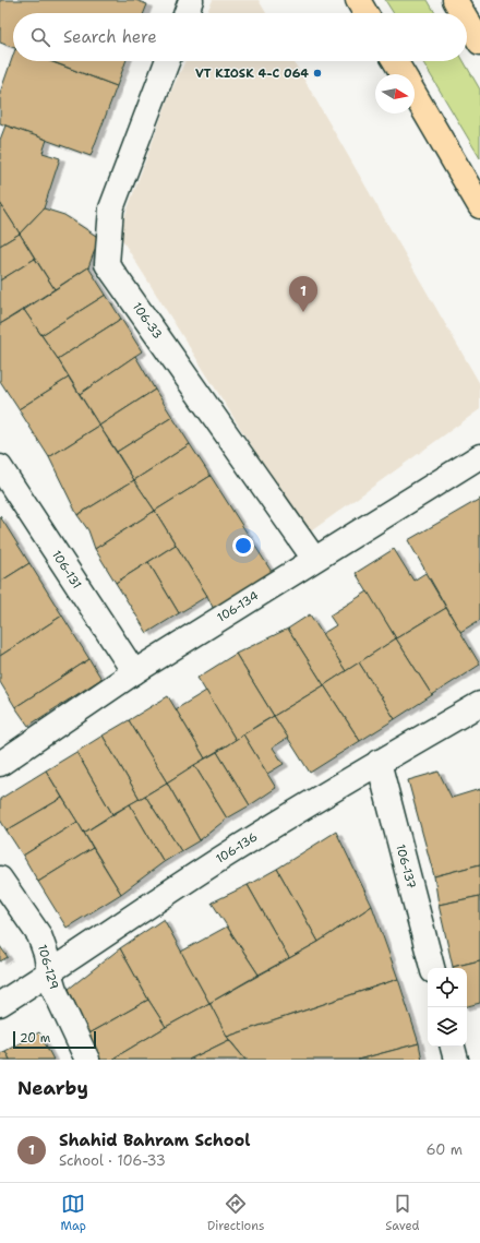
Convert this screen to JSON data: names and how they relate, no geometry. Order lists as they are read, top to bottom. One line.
{"streets":{"street":["106-33","106-131","106-134","106-136","106-137","106-129"]},"crossings":[["106-33","106-134"],["106-131","106-134"],["106-136","106-137"],["106-136","106-129"]],"places":["VT KIOSK 4-C 064"],"scale_bar":"20 m","north":"right","page":{"search":"Search here","pins":"1","scale":"20 m","heading":"Nearby","list":[{"mark":"1","name":"Shahid Bahram School","note":"School · 106-33","value":"60 m"}],"nav":["Map","Directions","Saved"]}}
